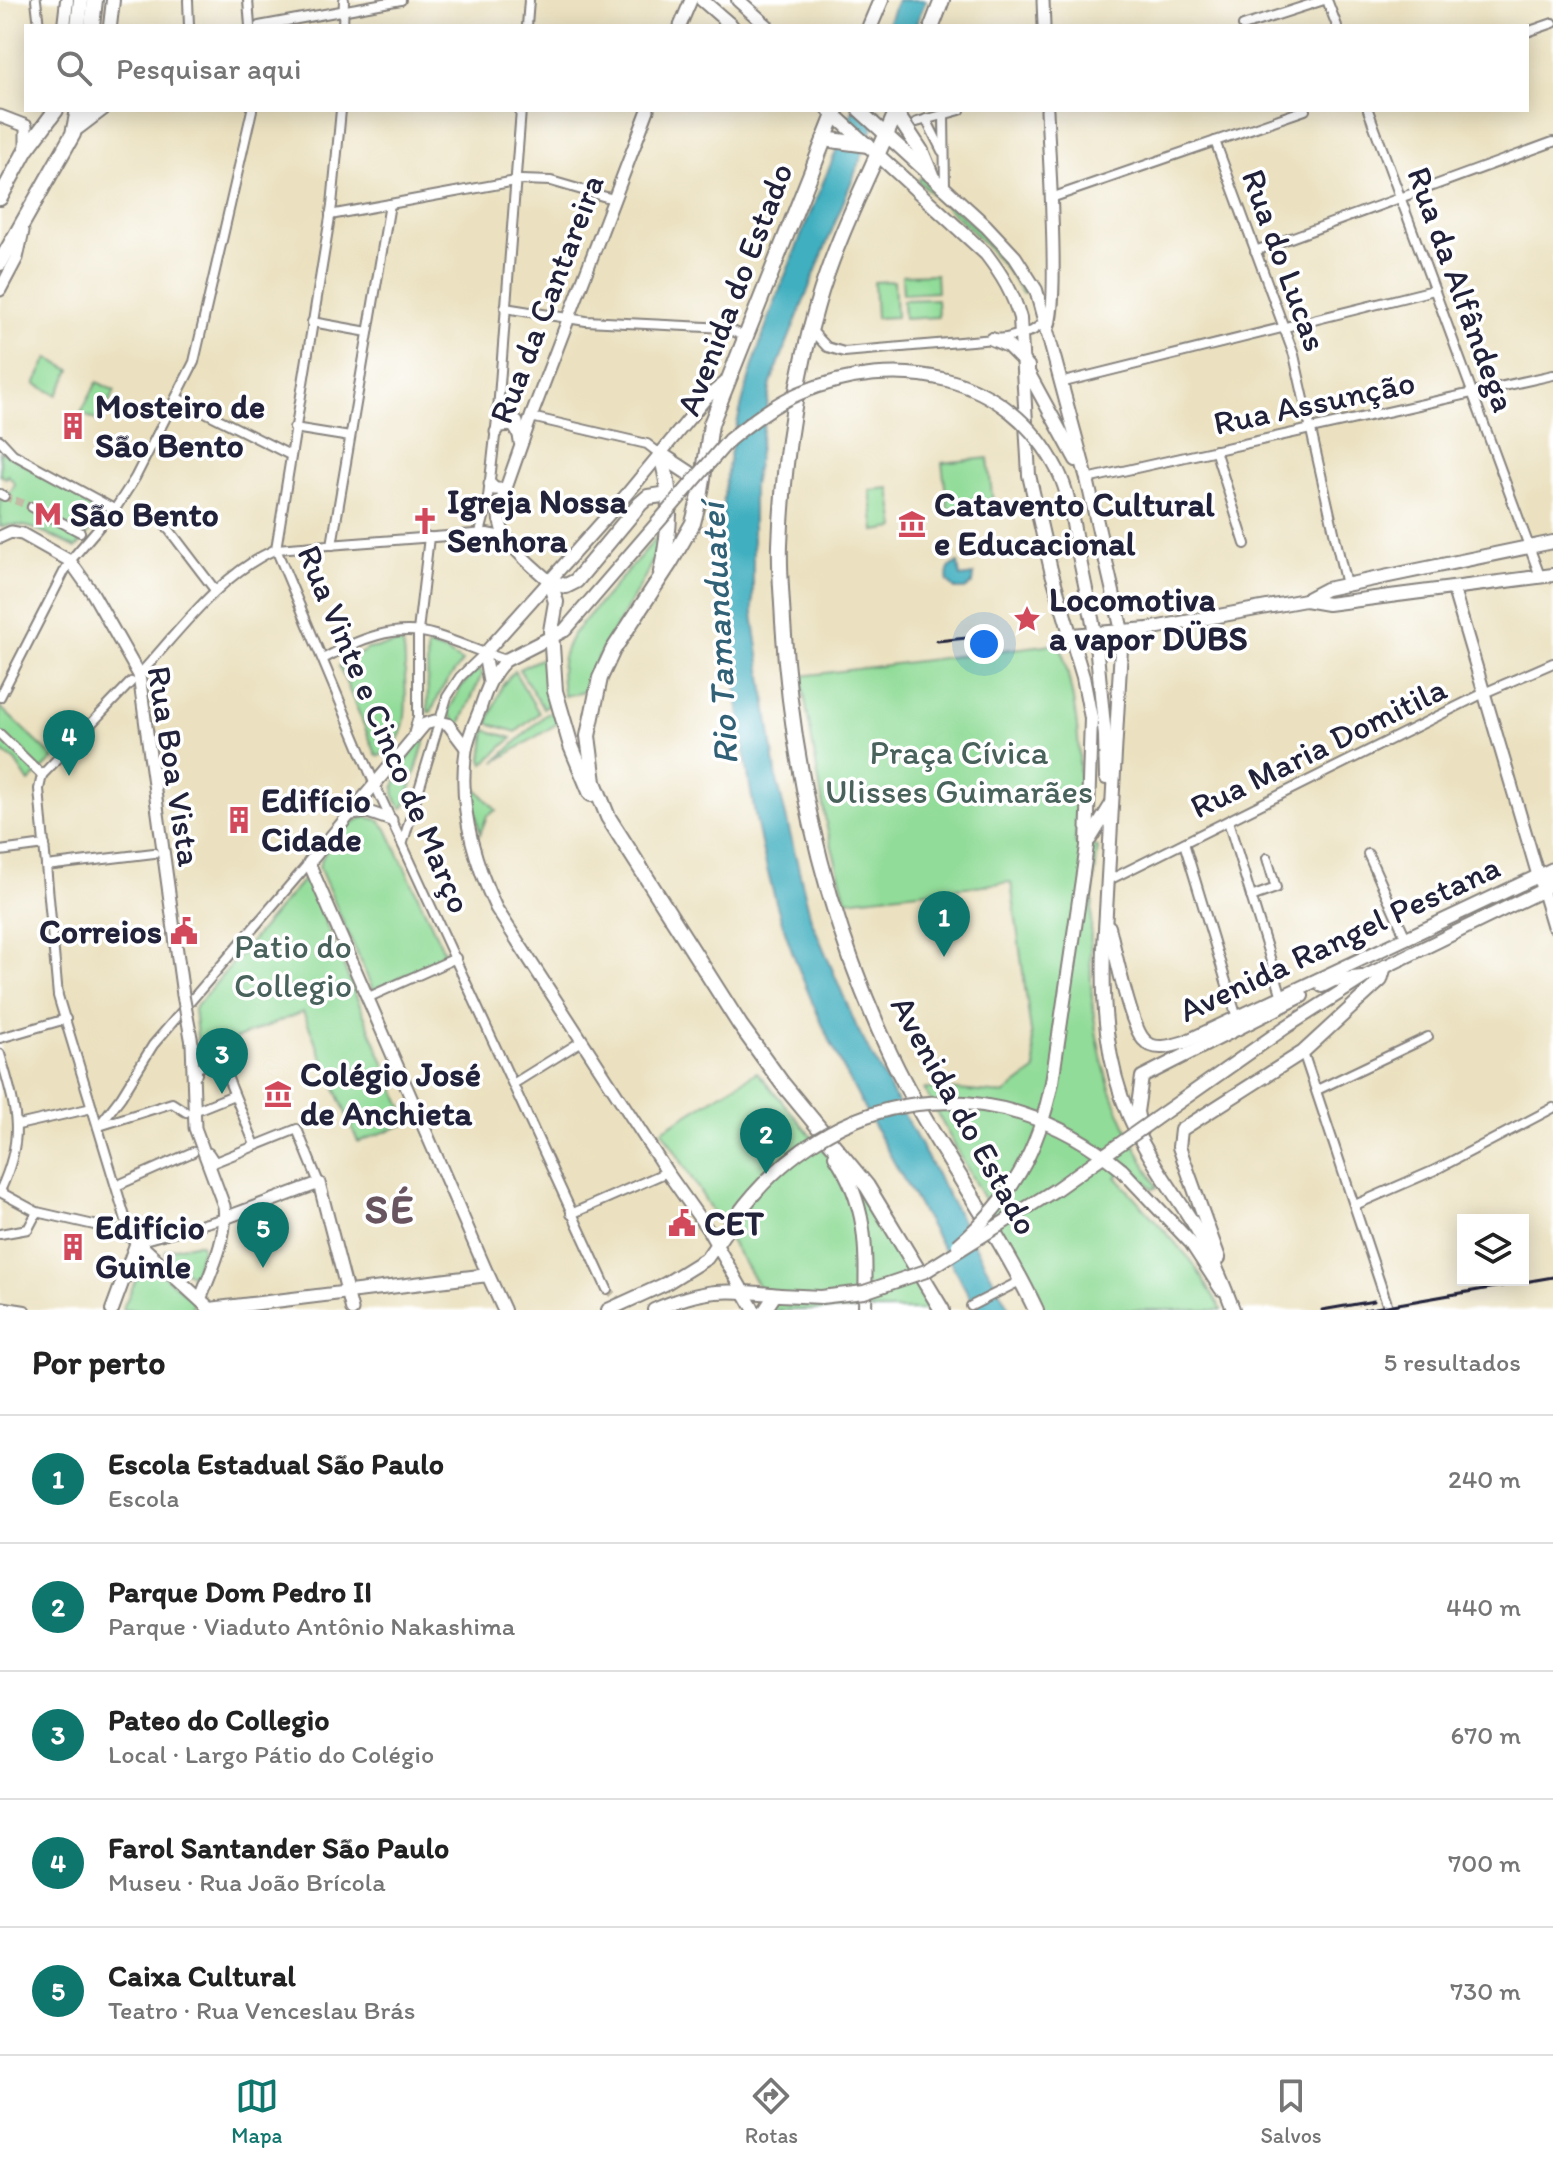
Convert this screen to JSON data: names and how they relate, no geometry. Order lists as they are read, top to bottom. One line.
{"streets":{"highway":["Avenida do Estado"],"main road":["Avenida Rangel Pestana"],"street":["Rua do Lucas","Rua da Alfândega","Rua da Cantareira","Rua Assunção","Rua Vinte e Cinco de Março","Rua Maria Domitila","Rua Boa Vista"]},"crossings":[["Rua do Lucas","Rua Assunção"],["Rua da Alfândega","Rua Assunção"]],"districts":["SÉ"],"water":["Rio Tamanduateí"],"parks":["Praça Cívica Ulisses Guimarães","Patio do Collegio"],"places":{"building":["Mosteiro de São Bento","Edifício Cidade","Edifício Guinle"],"metro station":["São Bento"],"church":["Igreja Nossa Senhora"],"museum":["Catavento Cultural e Educacional","Colégio José de Anchieta"],"place":["Locomotiva a vapor DÜBS"],"public building":["Correios","CET"]},"page":{"search":"Pesquisar aqui","pins":["4","1","3","2","5"],"heading":["Por perto","5 resultados"],"list":[{"mark":"1","name":"Escola Estadual São Paulo","note":"Escola","value":"240 m"},{"mark":"2","name":"Parque Dom Pedro II","note":"Parque · Viaduto Antônio Nakashima","value":"440 m"},{"mark":"3","name":"Pateo do Collegio","note":"Local · Largo Pátio do Colégio","value":"670 m"},{"mark":"4","name":"Farol Santander São Paulo","note":"Museu · Rua João Brícola","value":"700 m"},{"mark":"5","name":"Caixa Cultural","note":"Teatro · Rua Venceslau Brás","value":"730 m"}],"nav":["Mapa","Rotas","Salvos"]}}
